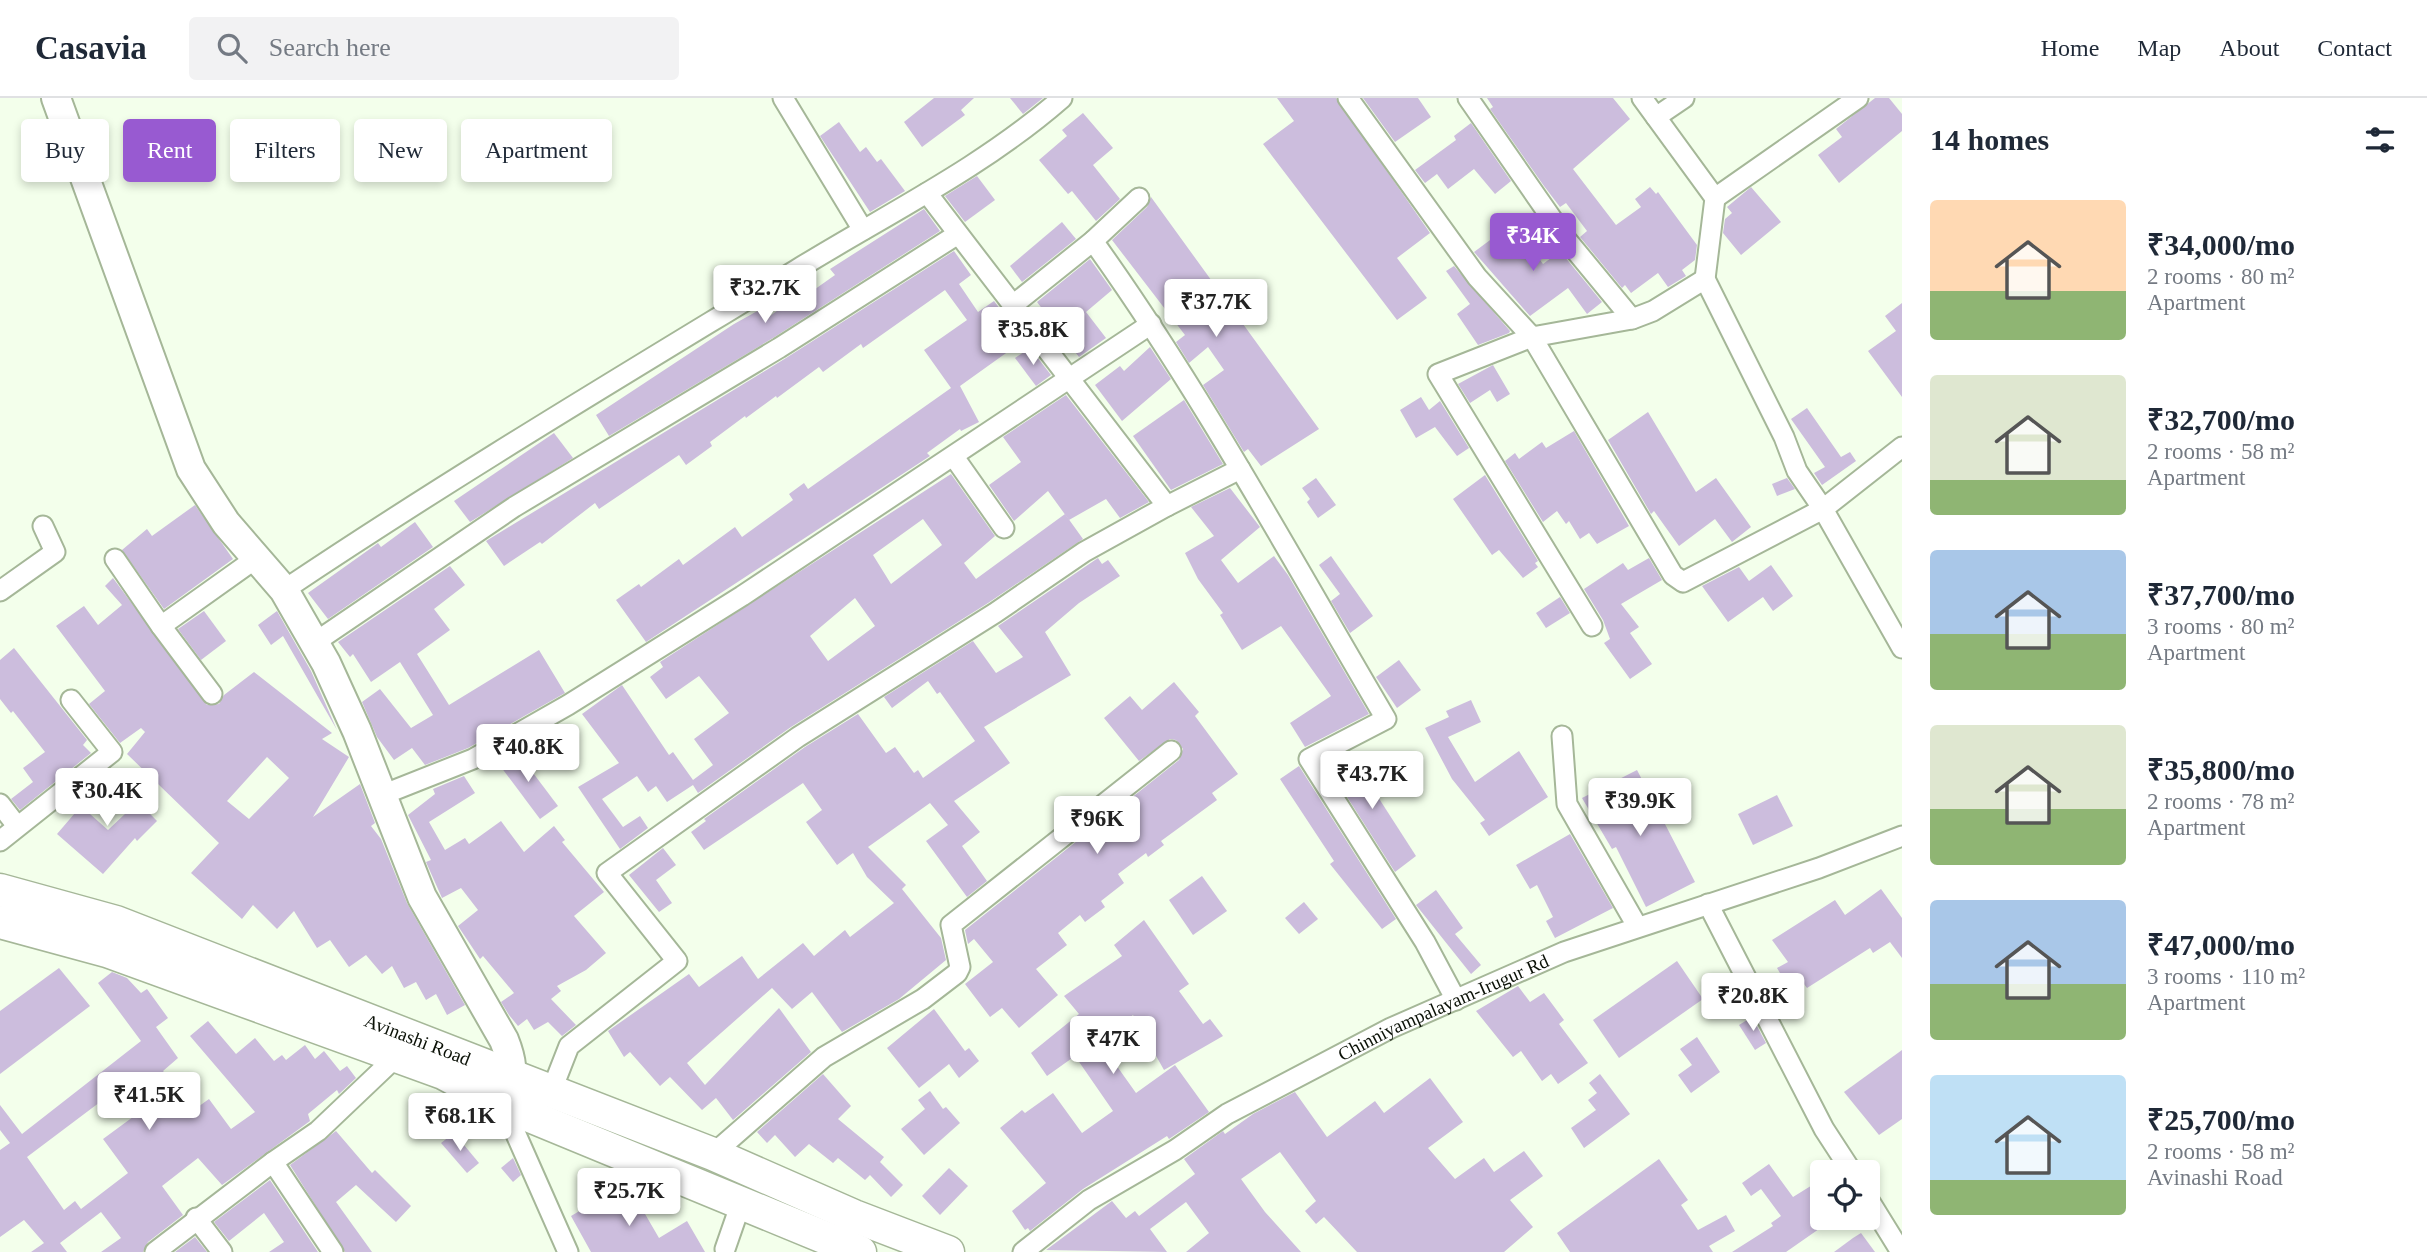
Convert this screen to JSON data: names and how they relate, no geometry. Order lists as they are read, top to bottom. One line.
{"streets":{"main road":["Avinashi Road"],"street":["Chinniyampalayam-Irugur Rd"]},"page":{"header":"Casavia","search":"Search here","nav":["Home","Map","About","Contact"],"heading":"14 homes","chip":["Buy","Rent","Filters","New","Apartment"],"list":[{"name":"₹34,000/mo","note":"2 rooms · 80 m² · Apartment"},{"name":"₹32,700/mo","note":"2 rooms · 58 m² · Apartment"},{"name":"₹37,700/mo","note":"3 rooms · 80 m² · Apartment"},{"name":"₹35,800/mo","note":"2 rooms · 78 m² · Apartment"},{"name":"₹47,000/mo","note":"3 rooms · 110 m² · Apartment"},{"name":"₹25,700/mo","note":"2 rooms · 58 m² · Avinashi Road"}],"price":["₹34K","₹32.7K","₹37.7K","₹35.8K","₹40.8K","₹43.7K","₹30.4K","₹39.9K","₹96K","₹20.8K","₹47K","₹41.5K","₹68.1K","₹25.7K"]}}
